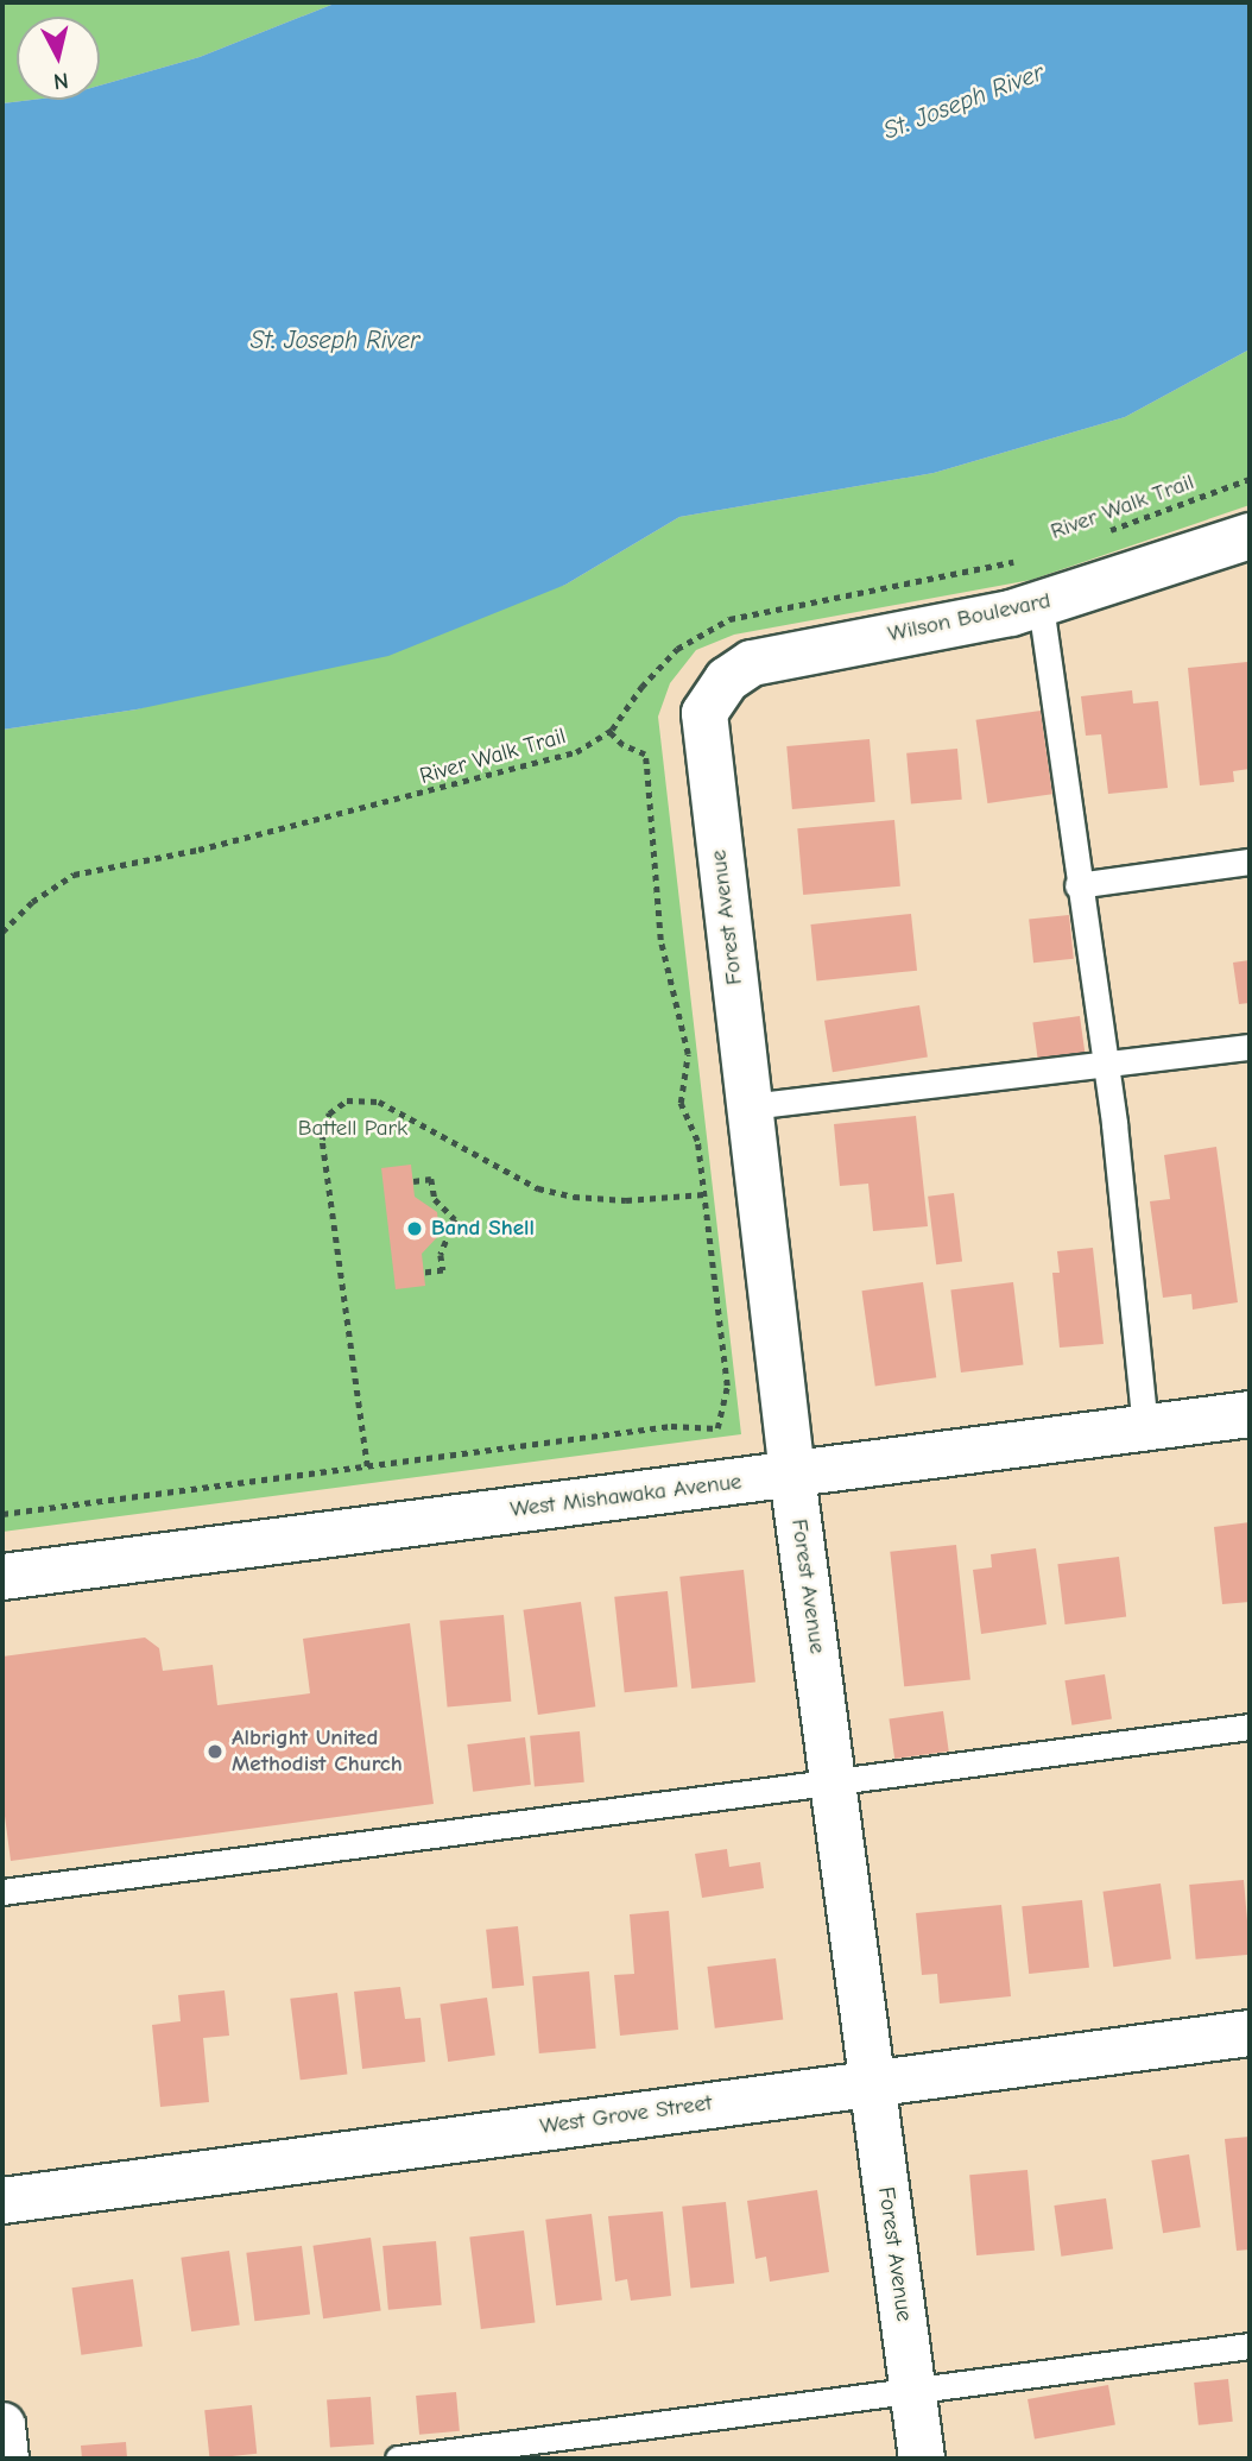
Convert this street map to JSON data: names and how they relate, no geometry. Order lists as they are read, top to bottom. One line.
{"streets":{"street":["Wilson Boulevard","Forest Avenue","West Mishawaka Avenue","West Grove Street"],"path":["River Walk Trail"]},"crossings":[["Wilson Boulevard","Forest Avenue"],["Forest Avenue","West Mishawaka Avenue"],["Forest Avenue","West Grove Street"]],"water":["St. Joseph River"],"parks":["Battell Park"],"places":["Band Shell","Albright United Methodist Church"],"north":"bottom"}
